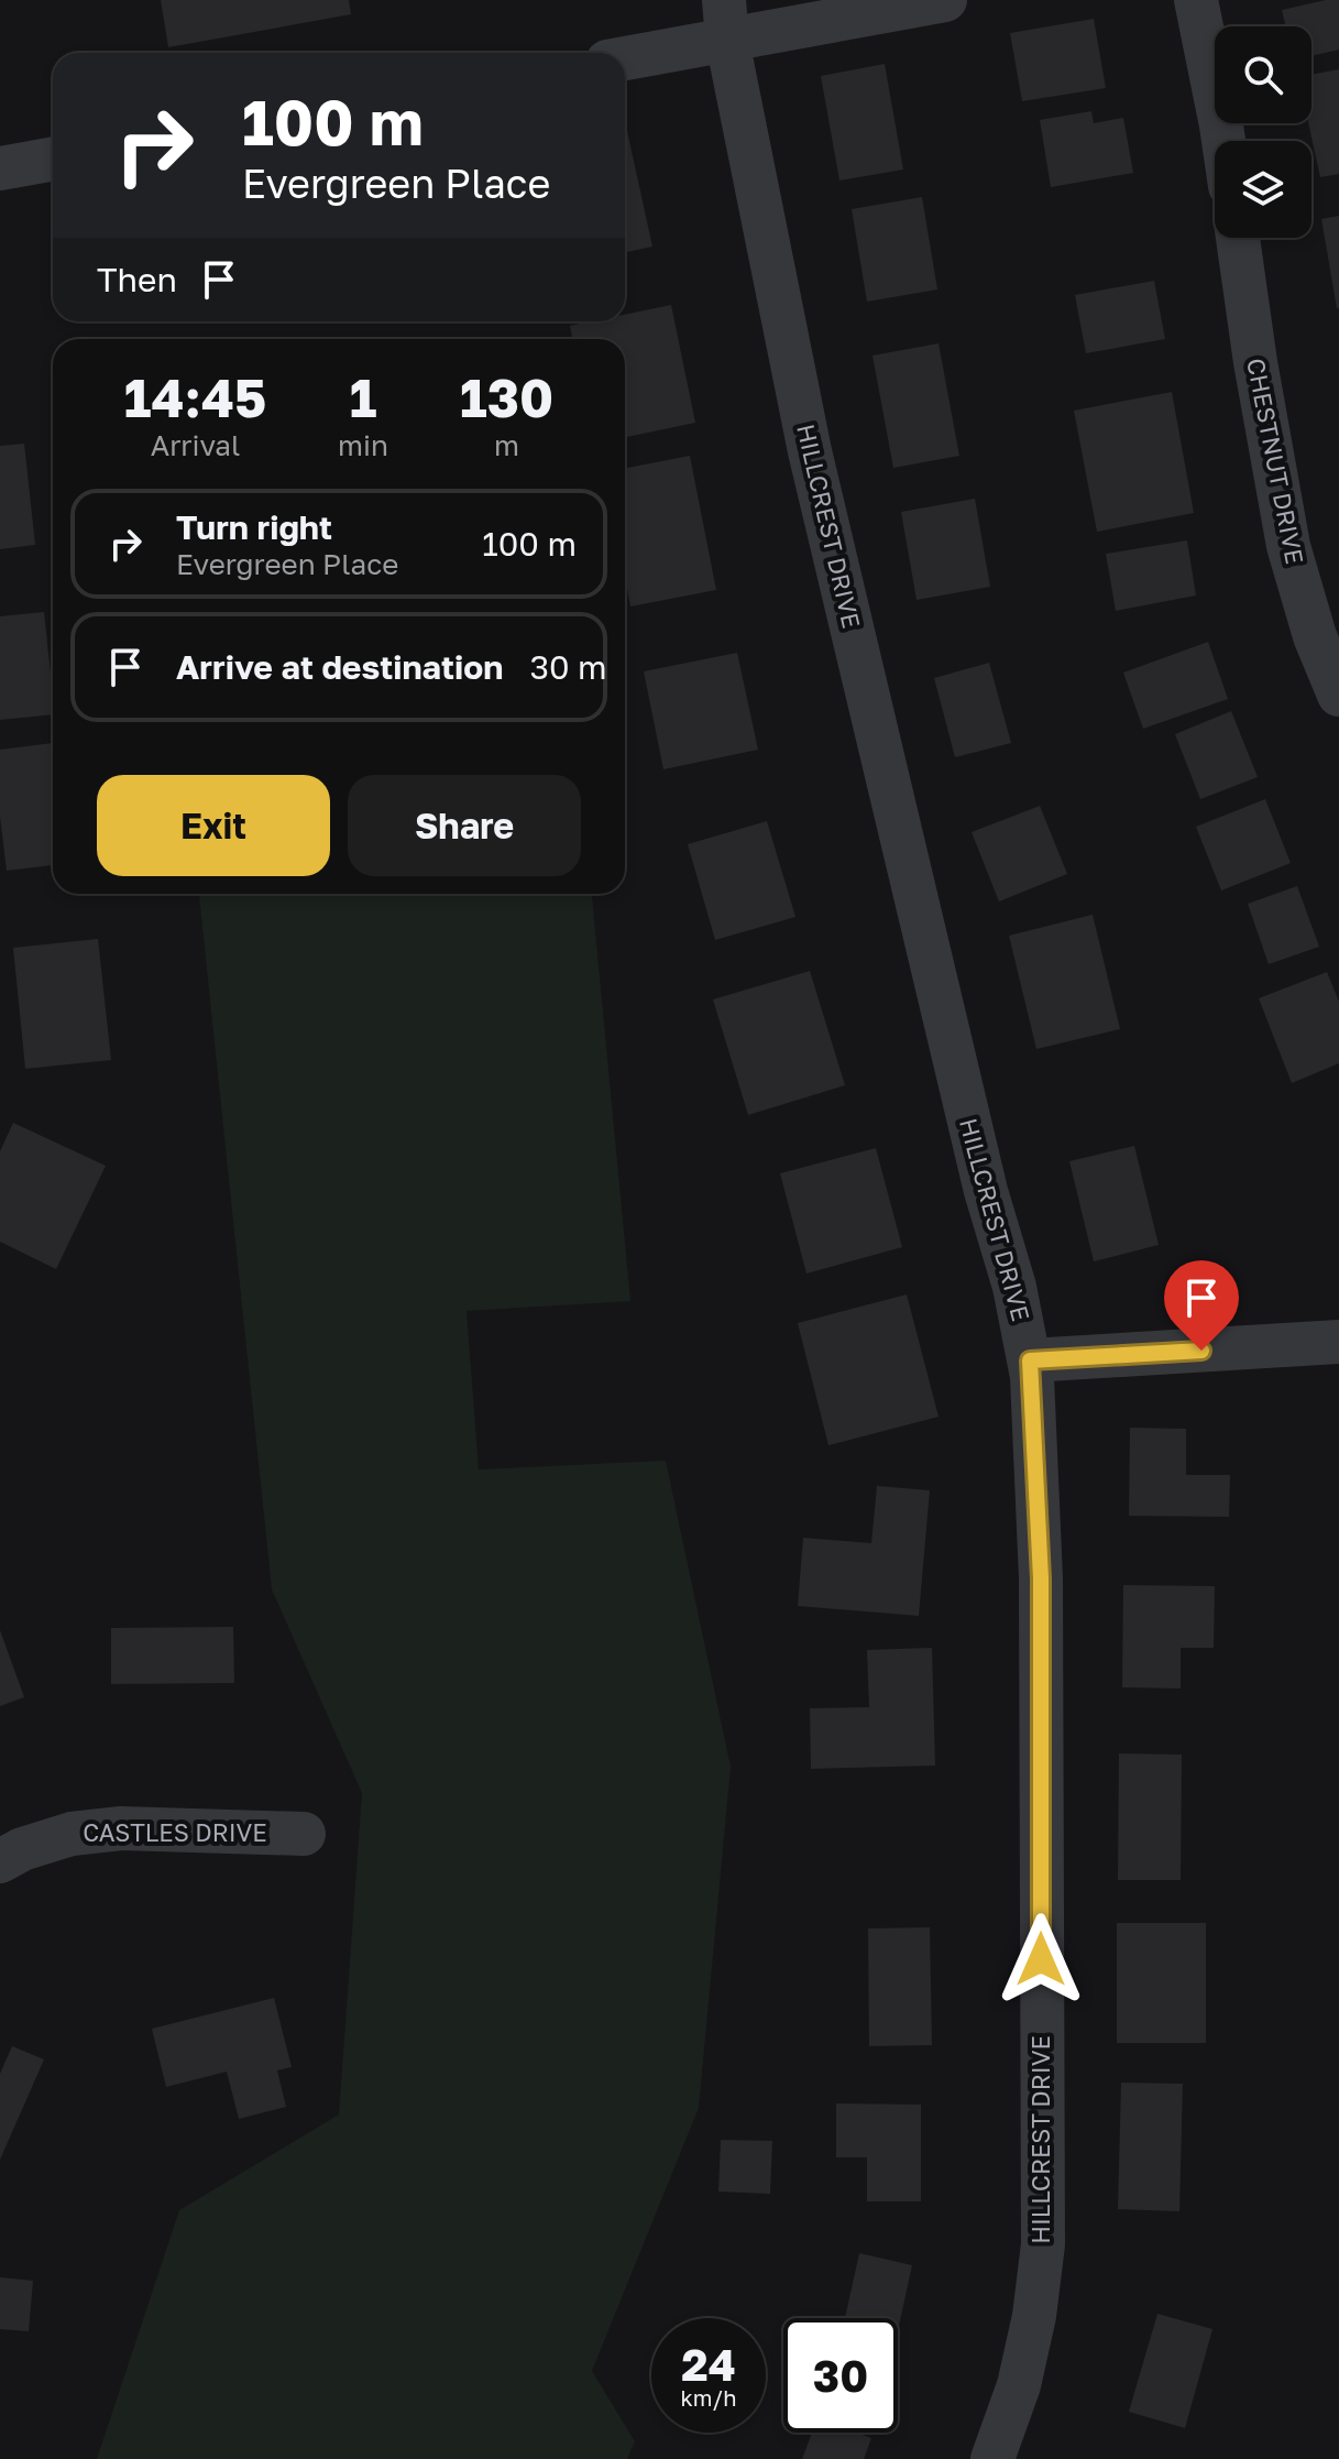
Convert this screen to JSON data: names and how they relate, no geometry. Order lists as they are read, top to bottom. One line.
{"streets":{"street":["CHESTNUT DRIVE","HILLCREST DRIVE","CASTLES DRIVE"]},"page":{"turn":["100 m","Evergreen Place"],"then":"Then","eta":["14:45","Arrival","1","min","130","m"],"list":[{"name":"Turn right","note":"Evergreen Place","value":"100 m"},{"name":"Arrive at destination","value":"30 m"}],"buttons":["Exit","Share"],"speed":"24 km/h","limit":"30"}}
